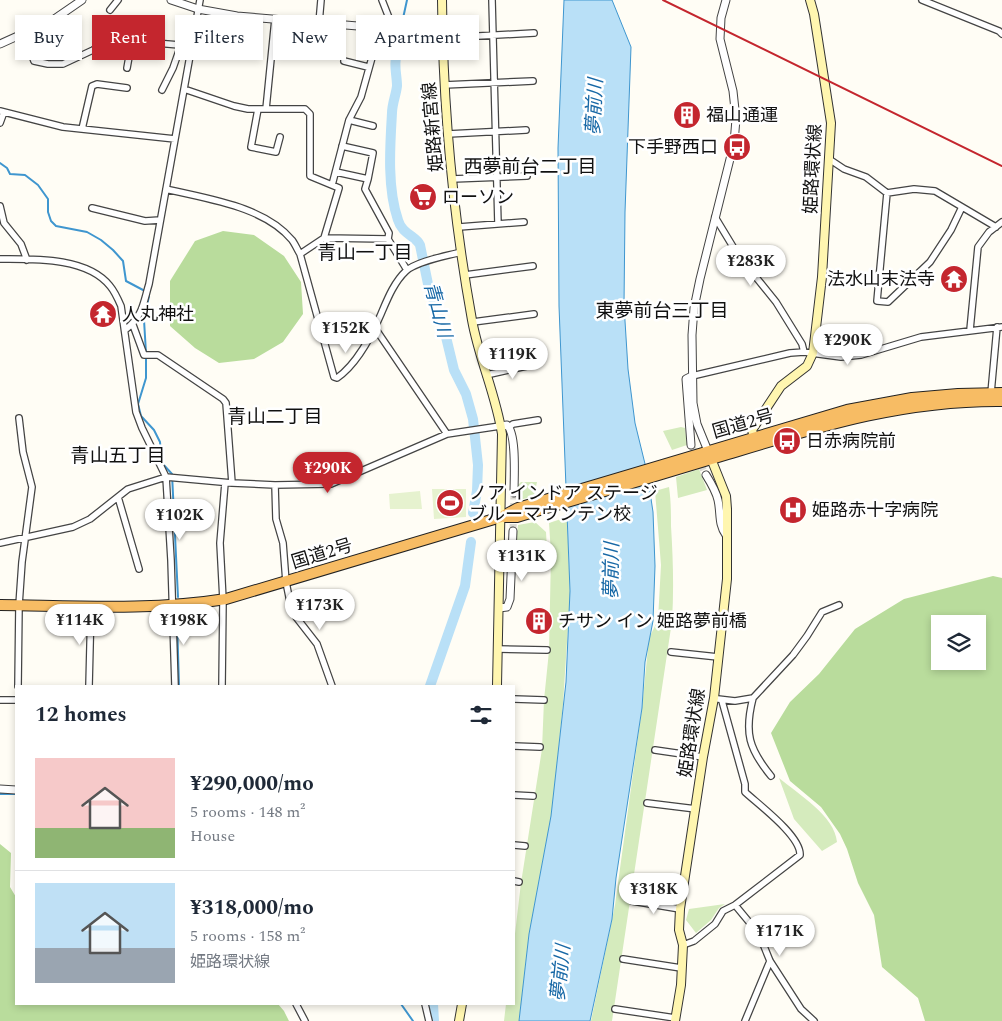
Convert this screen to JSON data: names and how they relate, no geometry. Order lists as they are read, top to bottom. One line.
{"streets":{"highway":["国道2号"],"main road":["姫路新宮線","姫路環状線"]},"crossings":[["姫路新宮線","国道2号"],["姫路環状線","国道2号"]],"districts":["西夢前台二丁目","青山一丁目","東夢前台三丁目","青山二丁目","青山五丁目"],"water":["夢前川","青山川"],"places":{"building":["福山通運","チサン イン 姫路夢前橋"],"bus stop":["下手野西口","日赤病院前"],"supermarket":["ローソン"],"temple":["法水山末法寺","人丸神社"],"sports":["ノア インドア ステージ ブルーマウンテン校"],"hospital":["姫路赤十字病院"]},"page":{"chip":["Buy","Rent","Filters","New","Apartment"],"price":["¥283K","¥152K","¥290K","¥119K","¥290K","¥102K","¥131K","¥173K","¥114K","¥198K","¥318K","¥171K"],"heading":"12 homes","list":[{"name":"¥290,000/mo","note":"5 rooms · 148 m² · House"},{"name":"¥318,000/mo","note":"5 rooms · 158 m² · 姫路環状線"}]}}
